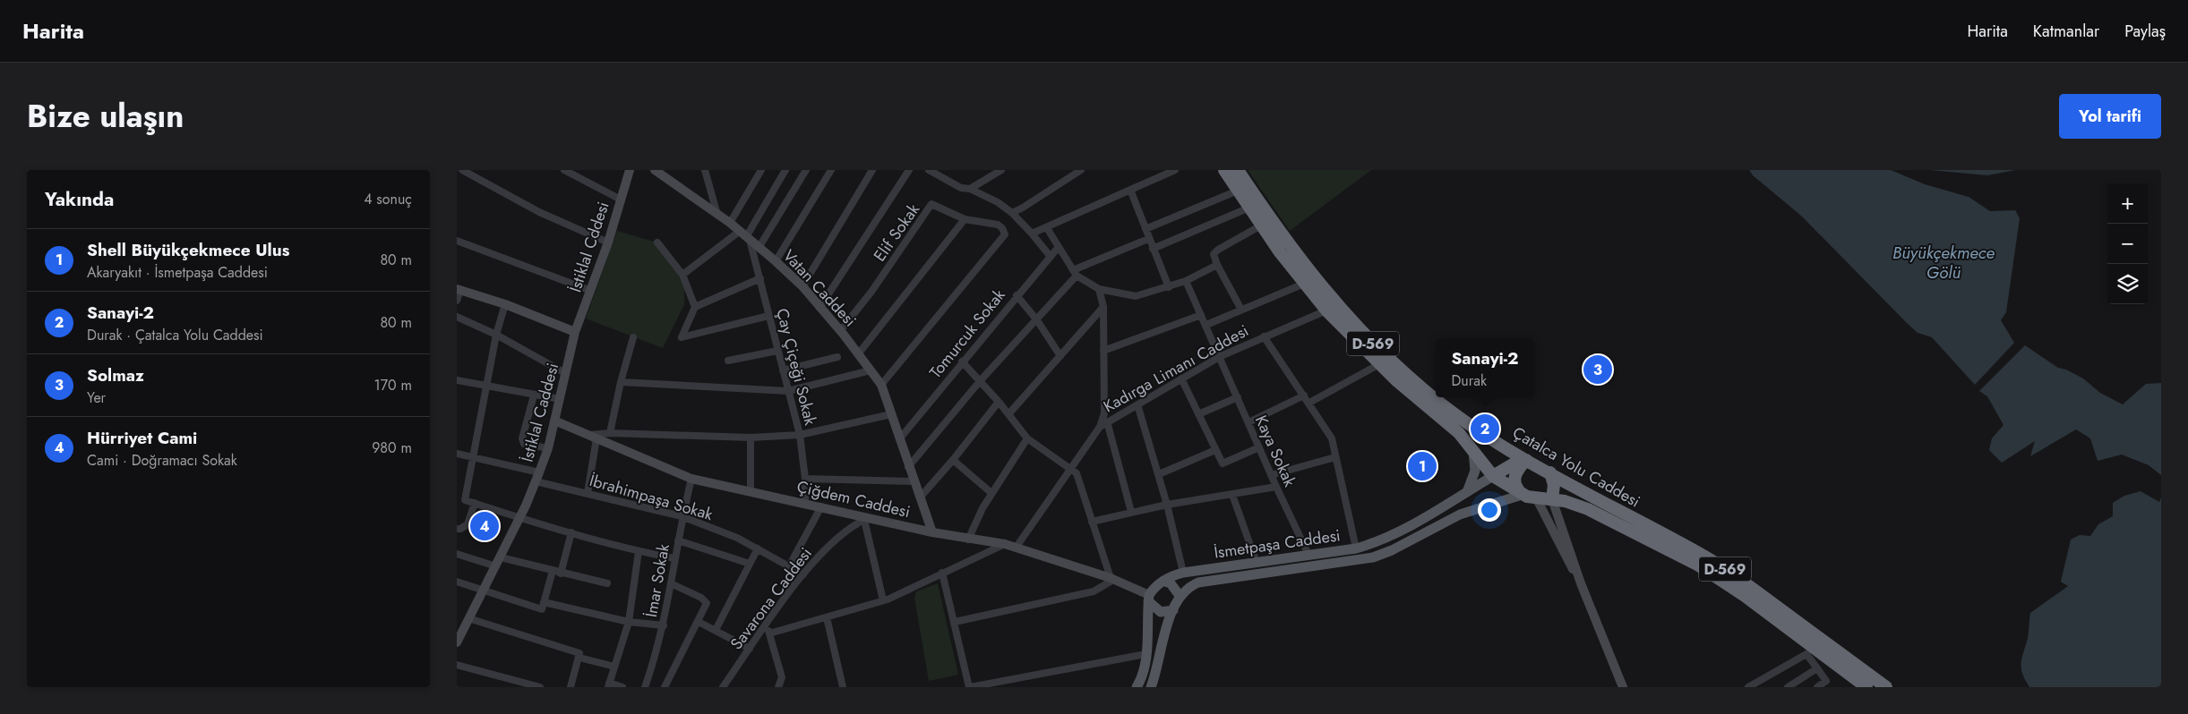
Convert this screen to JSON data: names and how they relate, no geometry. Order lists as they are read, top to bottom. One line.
{"streets":{"highway":["D-569","Çatalca Yolu Caddesi"],"main road":["İsmetpaşa Caddesi"],"street":["Elif Sokak","İstiklal Cddesi","Vatan Caddesi","Tomurcuk Sokak","Çay Çiçeği Sokak","Kadırga Limanı Caddesi","İstiklal Caddesi","Kaya Sokak","İbrahimpaşa Sokak","Çiğdem Caddesi","İmar Sokak","Savarona Caddesi"]},"crossings":[["Elif Sokak","Vatan Caddesi"],["İstiklal Cddesi","İstiklal Caddesi"],["Vatan Caddesi","Tomurcuk Sokak"],["Vatan Caddesi","Çay Çiçeği Sokak"],["Vatan Caddesi","Çiğdem Caddesi"],["Çay Çiçeği Sokak","Çiğdem Caddesi"],["Kadırga Limanı Caddesi","Kaya Sokak"],["Kadırga Limanı Caddesi","Çatalca Yolu Caddesi"],["Kadırga Limanı Caddesi","Çiğdem Caddesi"],["İstiklal Caddesi","İbrahimpaşa Sokak"],["İstiklal Caddesi","Çiğdem Caddesi"],["Kaya Sokak","İsmetpaşa Caddesi"],["Çatalca Yolu Caddesi","İsmetpaşa Caddesi"],["İbrahimpaşa Sokak","İmar Sokak"],["İbrahimpaşa Sokak","Savarona Caddesi"],["Çiğdem Caddesi","İsmetpaşa Caddesi"],["Çiğdem Caddesi","İmar Sokak"],["Çiğdem Caddesi","Savarona Caddesi"]],"water":["Büyükçekmece Gölü"],"page":{"header":"Harita","nav":["Harita","Katmanlar","Paylaş"],"title":"Bize ulaşın","buttons":"Yol tarifi","heading":["Yakında","4 sonuç"],"map_buttons":["+","−"],"list":[{"mark":"1","name":"Shell Büyükçekmece Ulus","note":"Akaryakıt · İsmetpaşa Caddesi","value":"80 m"},{"mark":"2","name":"Sanayi-2","note":"Durak · Çatalca Yolu Caddesi","value":"80 m"},{"mark":"3","name":"Solmaz","note":"Yer","value":"170 m"},{"mark":"4","name":"Hürriyet Cami","note":"Cami · Doğramacı Sokak","value":"980 m"}],"popup":["Sanayi-2","Durak"],"pins":["3","2","1","4"]}}
